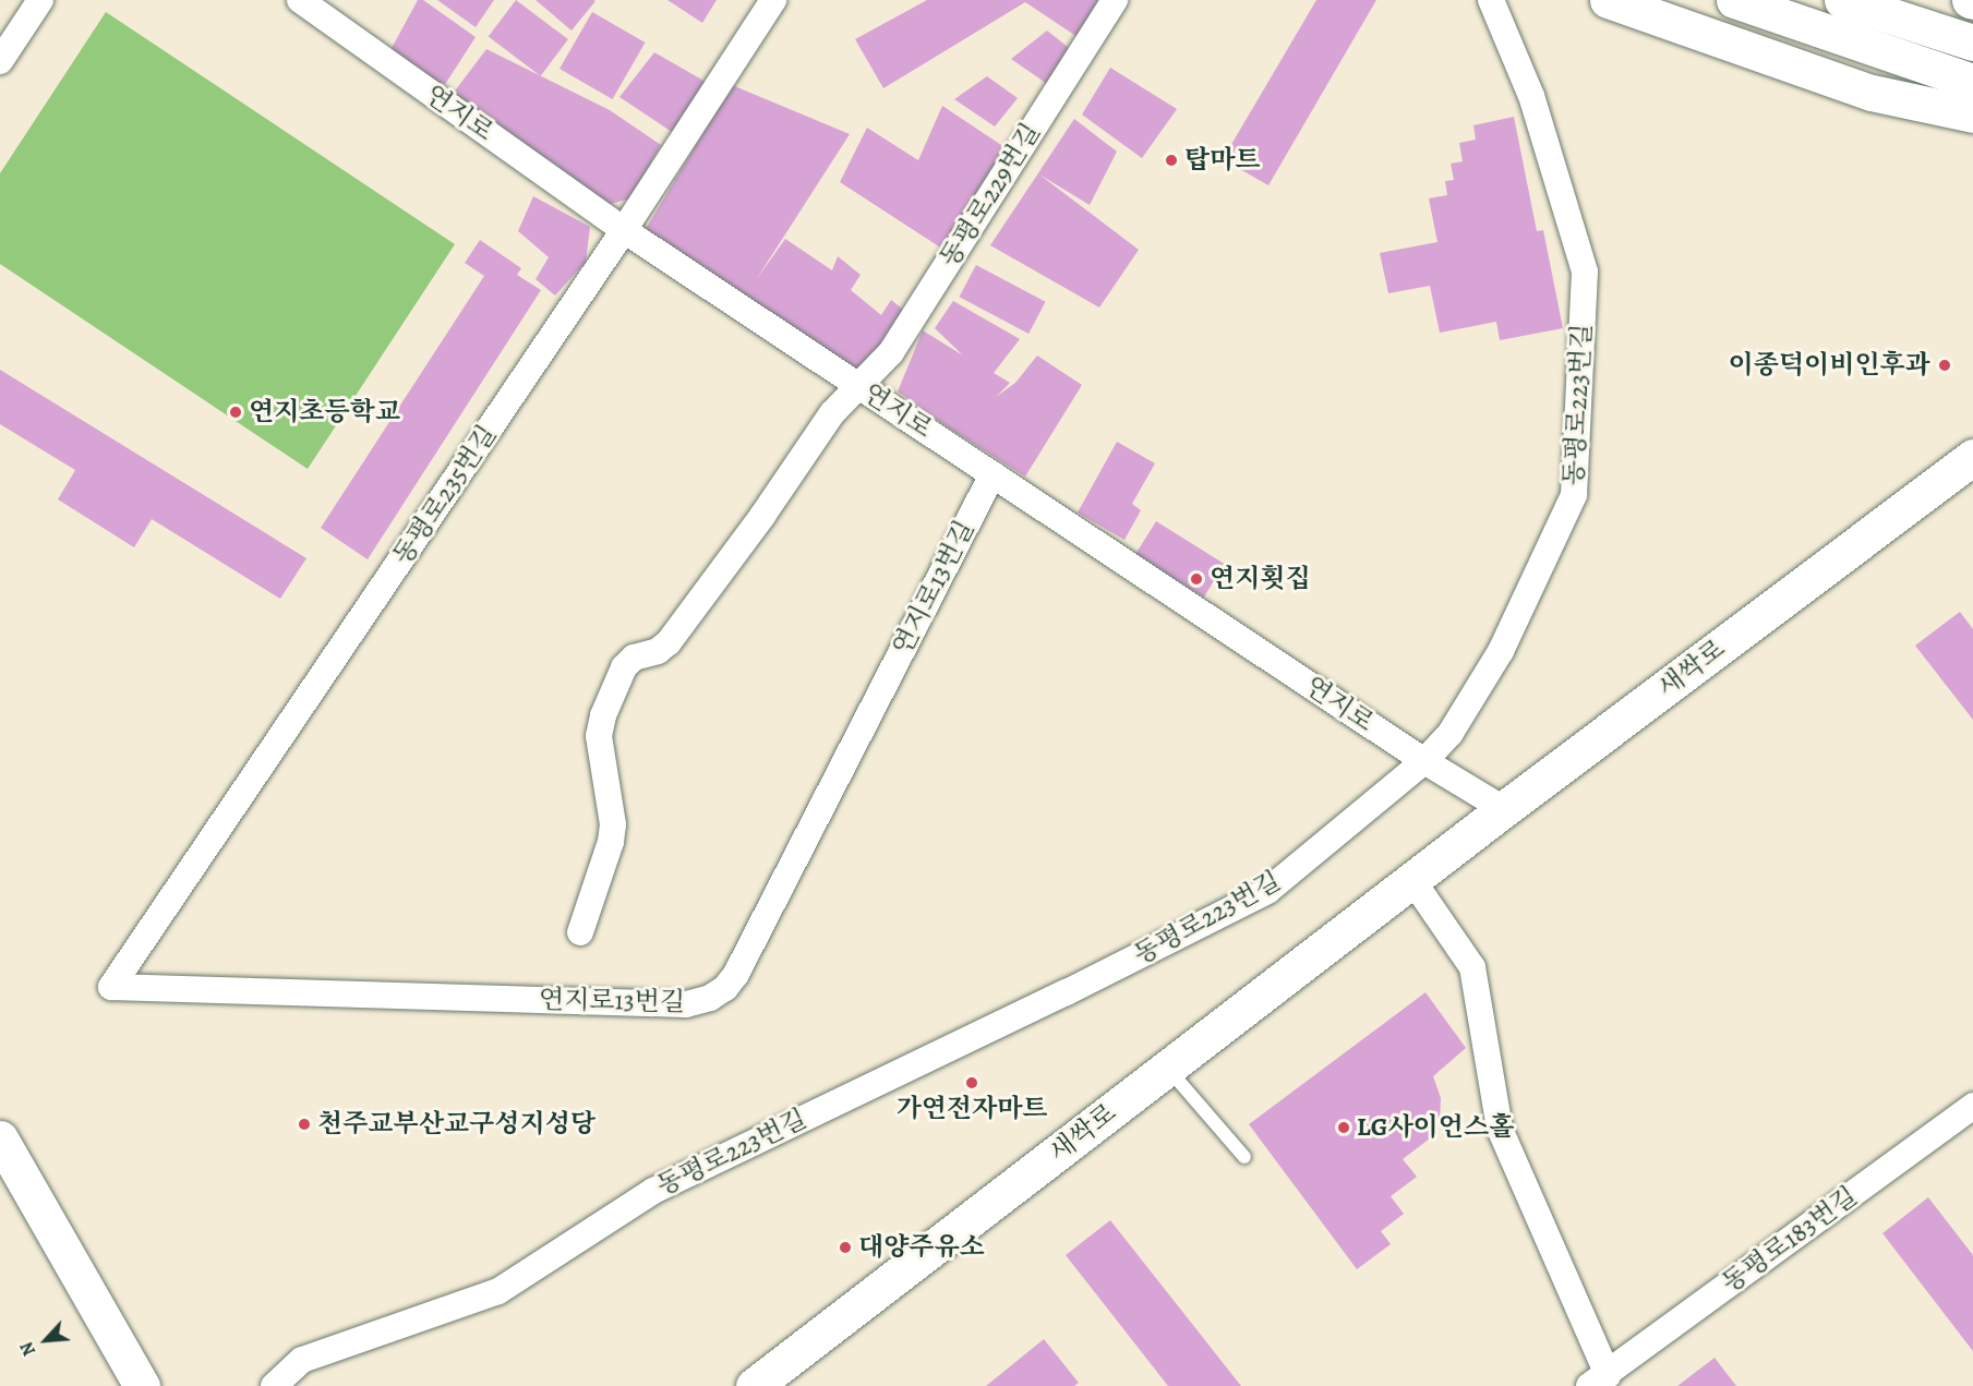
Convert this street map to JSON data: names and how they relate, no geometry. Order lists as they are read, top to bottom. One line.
{"streets":{"main road":["새싹로"],"street":["연지로","동평로229번길","동평로223번길","동평로235번길","연지로13번길","동평로183번길"]},"crossings":[["연지로","동평로229번길"],["연지로","동평로223번길"],["연지로","동평로235번길"],["연지로","연지로13번길"],["연지로","새싹로"],["동평로235번길","연지로13번길"],["새싹로","동평로183번길"]],"places":["탑마트","이종덕이비인후과","연지초등학교","연지횟집","가연전자마트","천주교부산교구성지성당","LG사이언스홀","대양주유소"],"north":"bottom left"}
